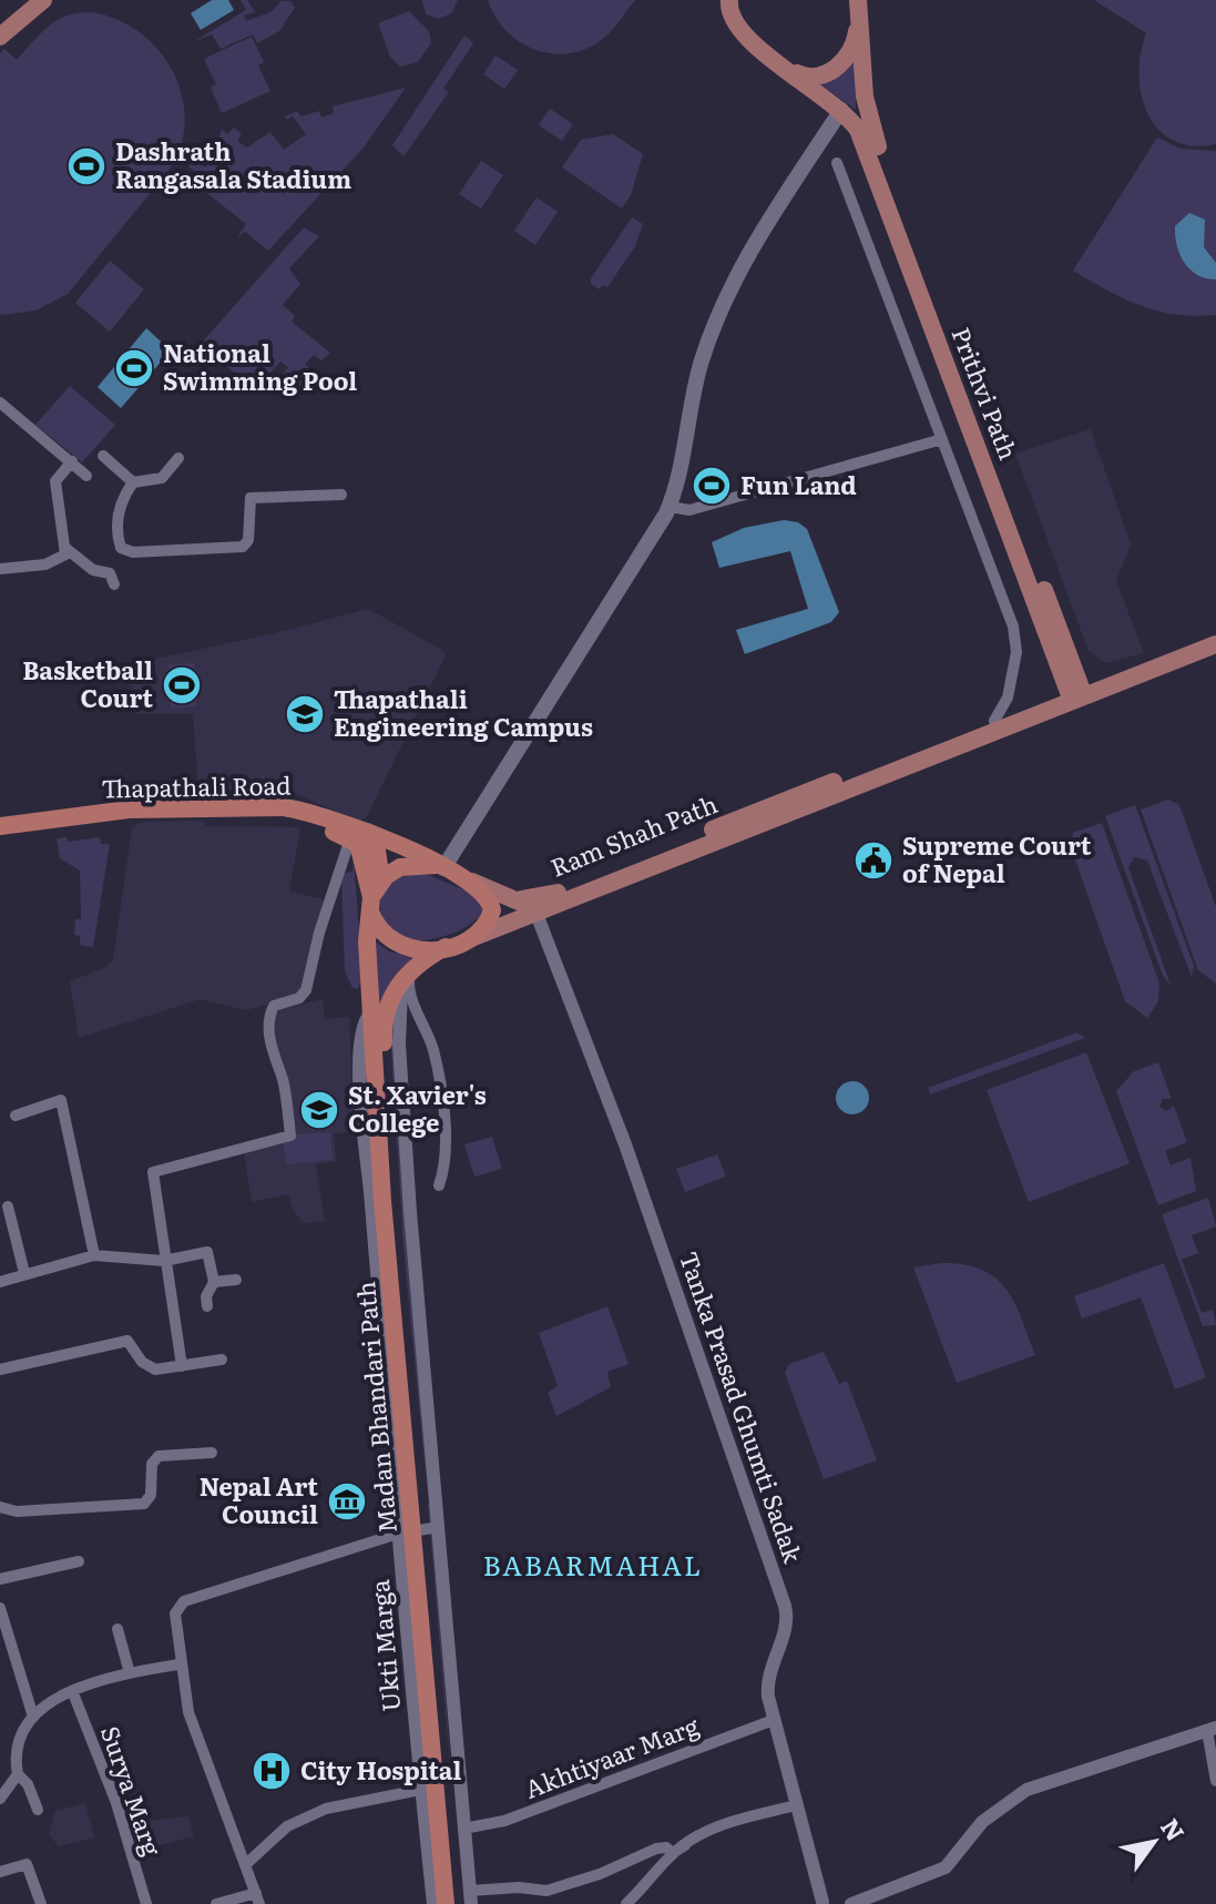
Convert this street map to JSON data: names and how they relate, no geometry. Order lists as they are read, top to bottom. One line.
{"streets":{"highway":["Thapathali Road","Madan Bhandari Path"],"main road":["Prithvi Path","Ram Shah Path"],"street":["Tanka Prasad Ghumti Sadak","Ukti Marga","Akhtiyaar Marg","Surya Marg"]},"crossings":[["Prithvi Path","Ram Shah Path"],["Thapathali Road","Madan Bhandari Path"],["Ram Shah Path","Tanka Prasad Ghumti Sadak"],["Madan Bhandari Path","Ukti Marga"],["Tanka Prasad Ghumti Sadak","Akhtiyaar Marg"]],"districts":["BABARMAHAL"],"places":{"sports":["Dashrath Rangasala Stadium","National Swimming Pool","Fun Land","Basketball Court"],"school or university":["Thapathali Engineering Campus","St. Xavier's College"],"public building":["Supreme Court of Nepal"],"museum":["Nepal Art Council"],"hospital":["City Hospital"]},"north":"top right"}
